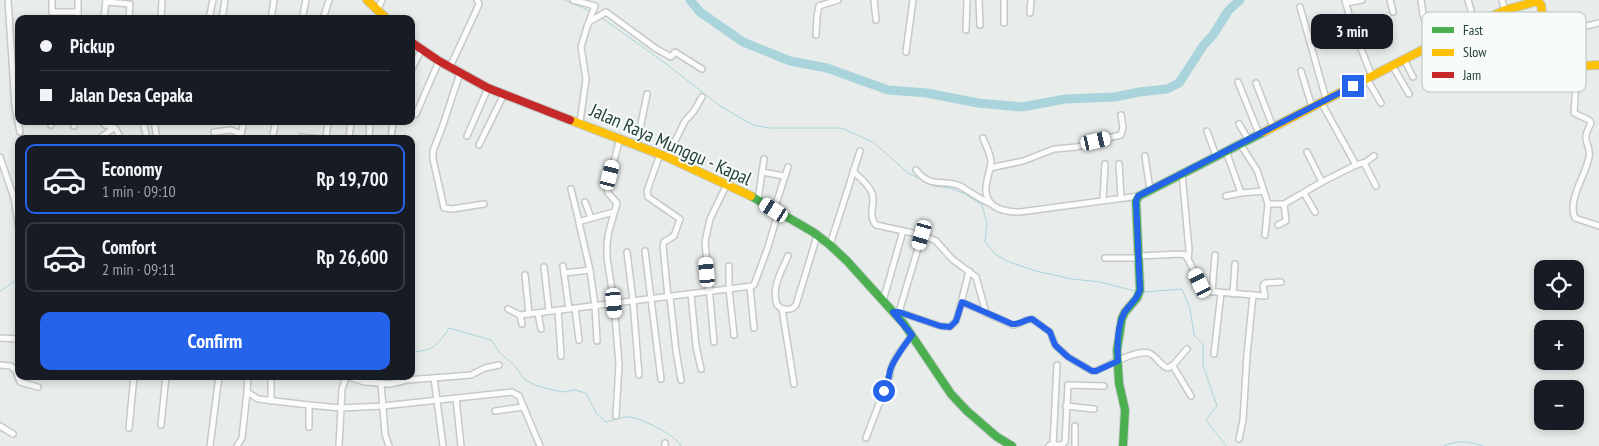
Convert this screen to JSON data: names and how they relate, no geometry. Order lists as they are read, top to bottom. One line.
{"streets":{"street":["Jalan Raya Munggu - Kapal"]},"legend":["Fast","Slow","Jam"],"page":{"bubble":"3 min","banner":["Pickup","Jalan Desa Cepaka"],"list":[{"name":"Economy","note":"1 min · 09:10","value":"Rp 19,700"},{"name":"Comfort","note":"2 min · 09:11","value":"Rp 26,600"}],"map_buttons":["+","−"],"buttons":"Confirm"}}
